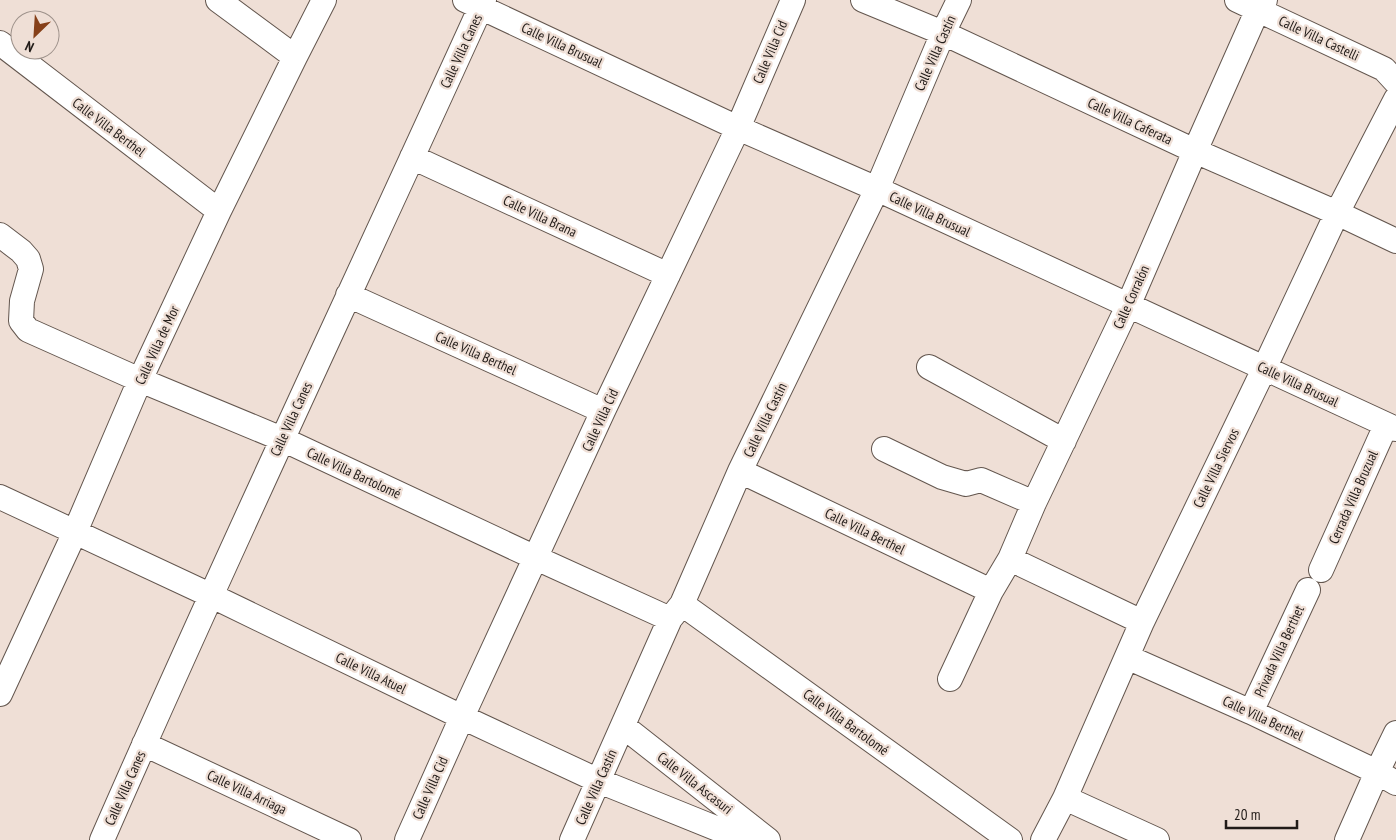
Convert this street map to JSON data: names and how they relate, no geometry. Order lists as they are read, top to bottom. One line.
{"streets":{"street":["Calle Villa Castelli","Calle Villa Brusual","Calle Villa Canes","Calle Villa Cid","Calle Villa Castín","Calle Villa Caferata","Calle Villa Berthel","Calle Villa Brana","Calle Corralón","Calle Villa de Mor","Calle Villa Siervos","Calle Villa Bartolomé","Cerrada Villa Bruzual","Privada Villa Berthet","Calle Villa Atuel","Calle Villa Ascasuri","Calle Villa Arriaga"]},"crossings":[["Calle Villa Castelli","Calle Corralón"],["Calle Villa Brusual","Calle Villa Canes"],["Calle Villa Brusual","Calle Villa Cid"],["Calle Villa Brusual","Calle Villa Castín"],["Calle Villa Brusual","Calle Corralón"],["Calle Villa Brusual","Calle Villa Siervos"],["Calle Villa Brusual","Cerrada Villa Bruzual"],["Calle Villa Canes","Calle Villa Berthel"],["Calle Villa Canes","Calle Villa Brana"],["Calle Villa Canes","Calle Villa Bartolomé"],["Calle Villa Canes","Calle Villa Atuel"],["Calle Villa Canes","Calle Villa Arriaga"],["Calle Villa Cid","Calle Villa Berthel"],["Calle Villa Cid","Calle Villa Brana"],["Calle Villa Cid","Calle Villa Bartolomé"],["Calle Villa Cid","Calle Villa Atuel"],["Calle Villa Castín","Calle Villa Caferata"],["Calle Villa Castín","Calle Villa Berthel"],["Calle Villa Castín","Calle Villa Bartolomé"],["Calle Villa Castín","Calle Villa Atuel"],["Calle Villa Castín","Calle Villa Ascasuri"],["Calle Villa Caferata","Calle Corralón"],["Calle Villa Caferata","Calle Villa Siervos"],["Calle Villa Berthel","Calle Corralón"],["Calle Villa Berthel","Calle Villa de Mor"],["Calle Villa Berthel","Calle Villa Siervos"],["Calle Villa Berthel","Privada Villa Berthet"],["Calle Villa de Mor","Calle Villa Bartolomé"],["Calle Villa de Mor","Calle Villa Atuel"]],"scale_bar":"20 m","north":"bottom left"}
